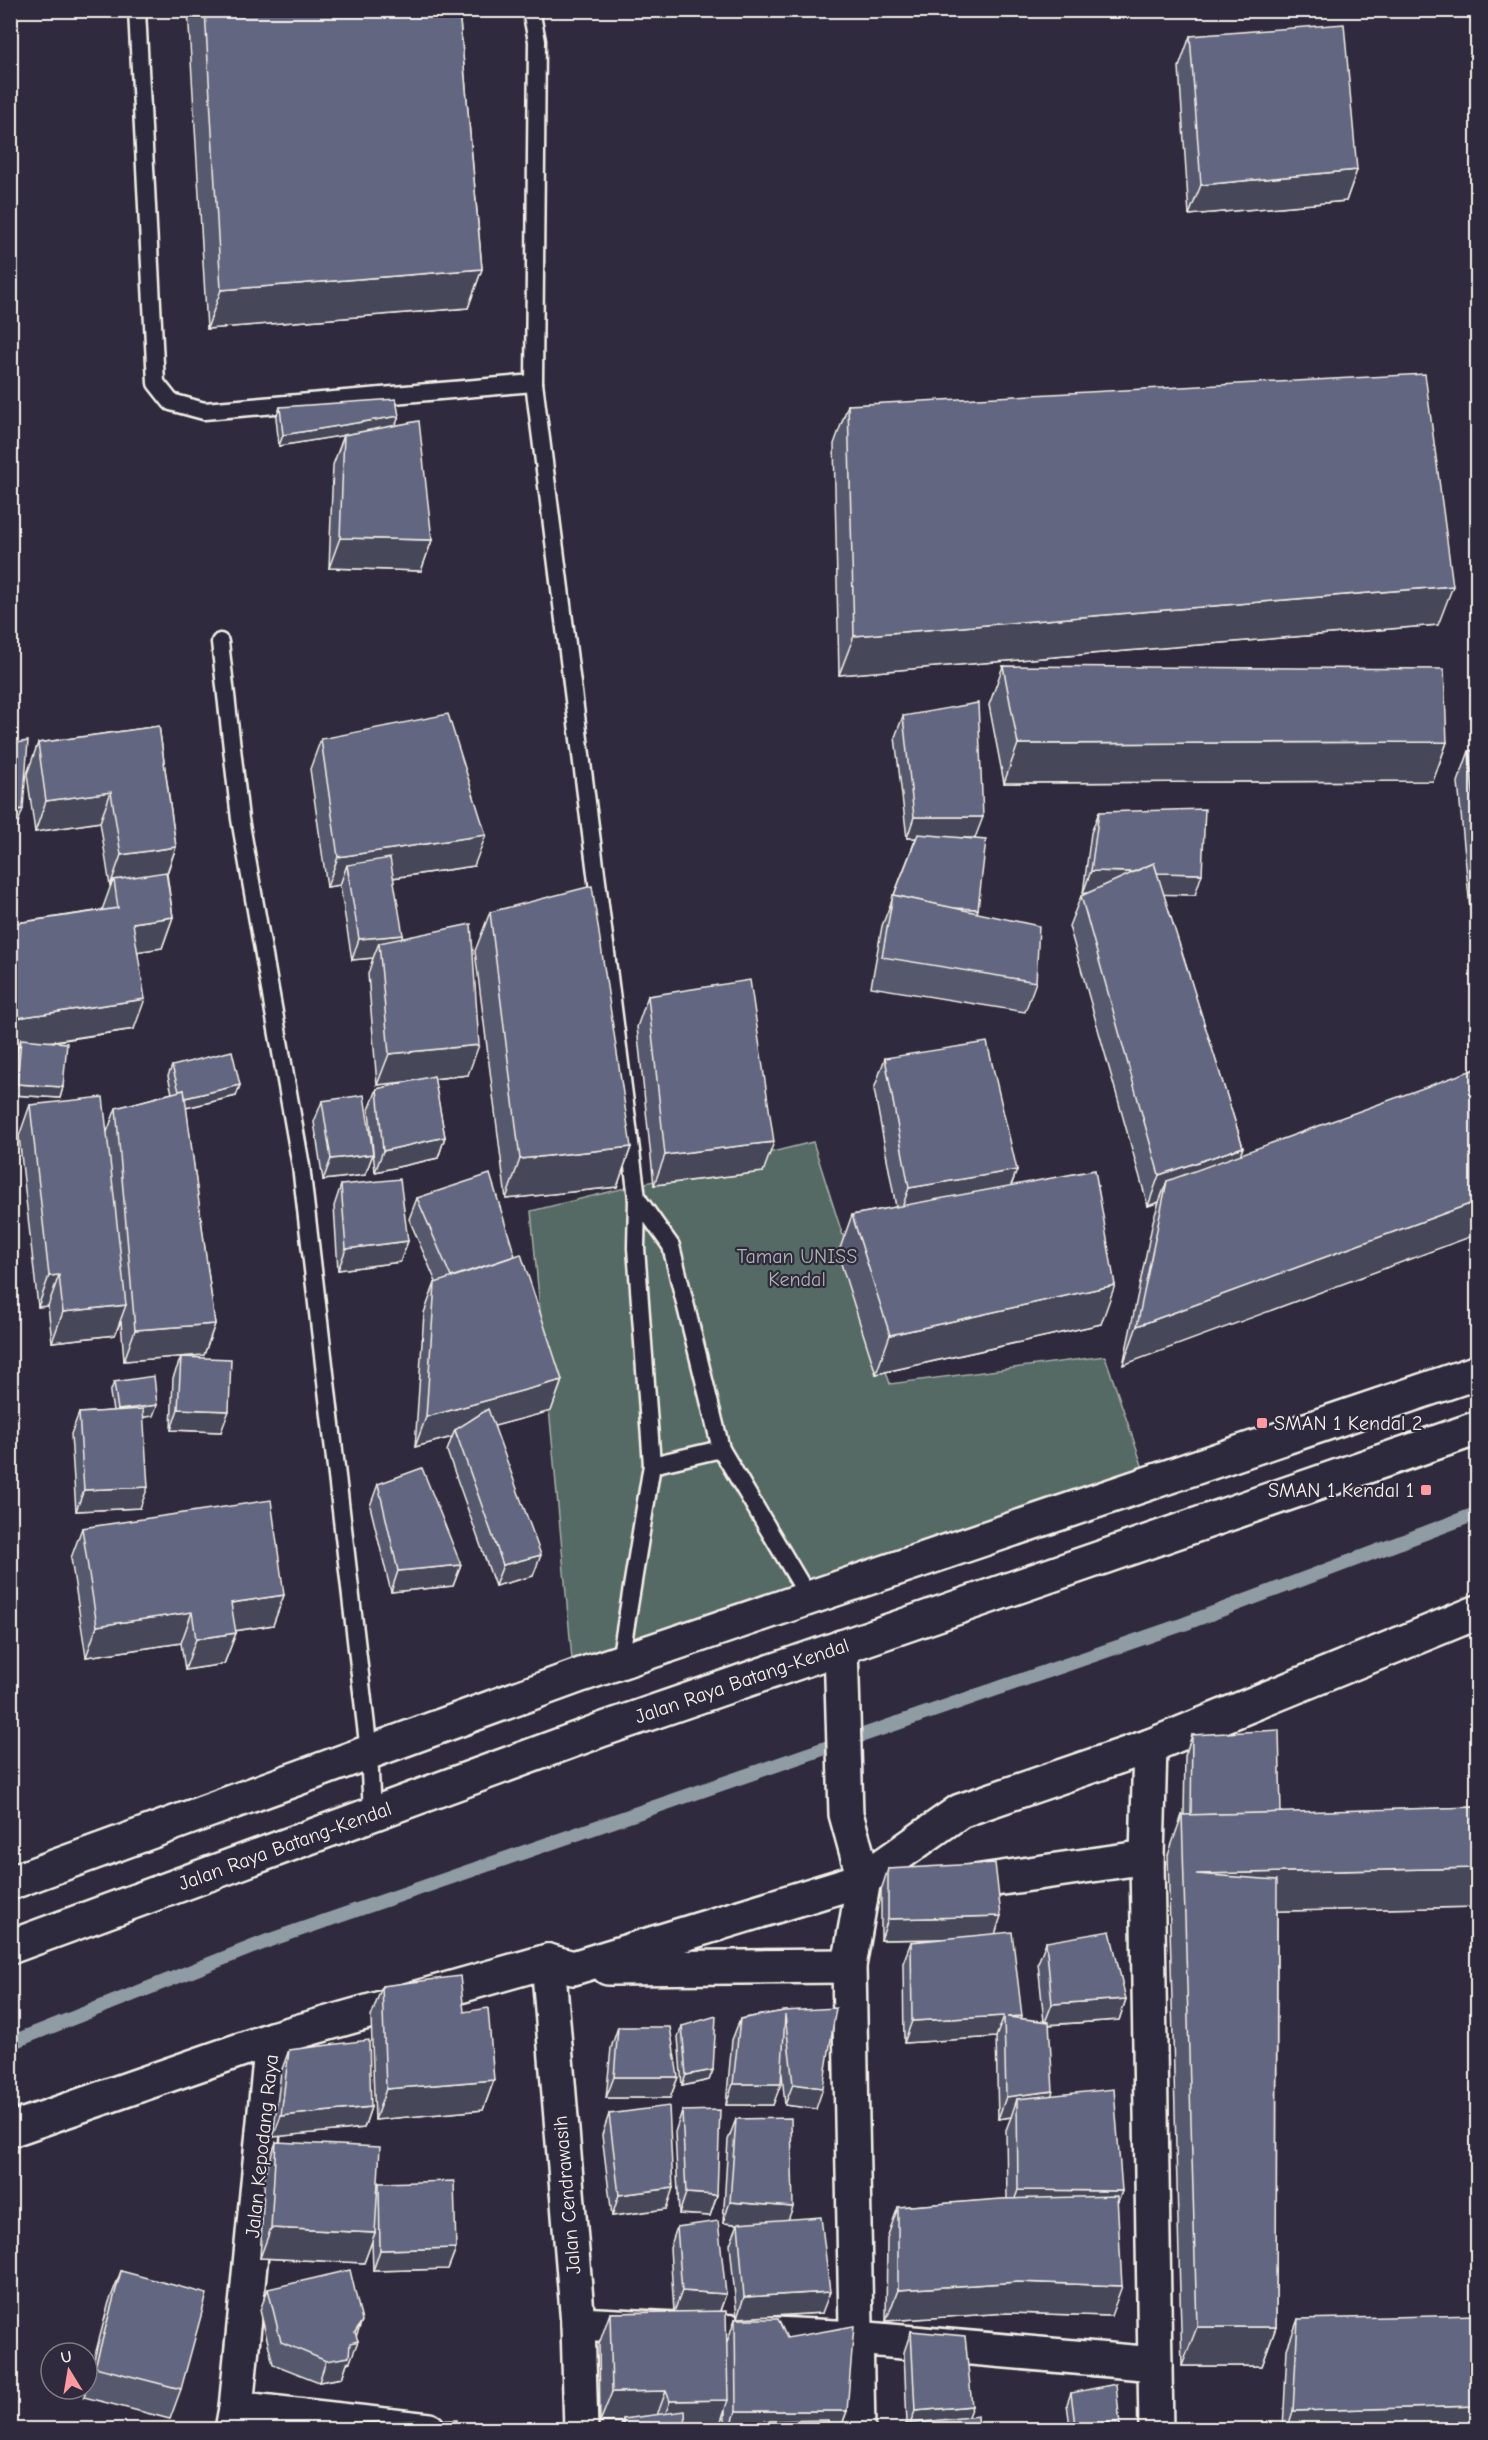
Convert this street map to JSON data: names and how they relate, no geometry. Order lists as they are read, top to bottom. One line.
{"streets":{"main road":["Jalan Raya Batang-Kendal","Jalan Kepodang Raya","Jalan Cendrawasih"]},"crossings":[["Jalan Kepodang Raya","Jalan Cendrawasih"]],"parks":["Taman UNISS Kendal"],"places":{"transit":["SMAN 1 Kendal 2","SMAN 1 Kendal 1"]},"north":"top"}
